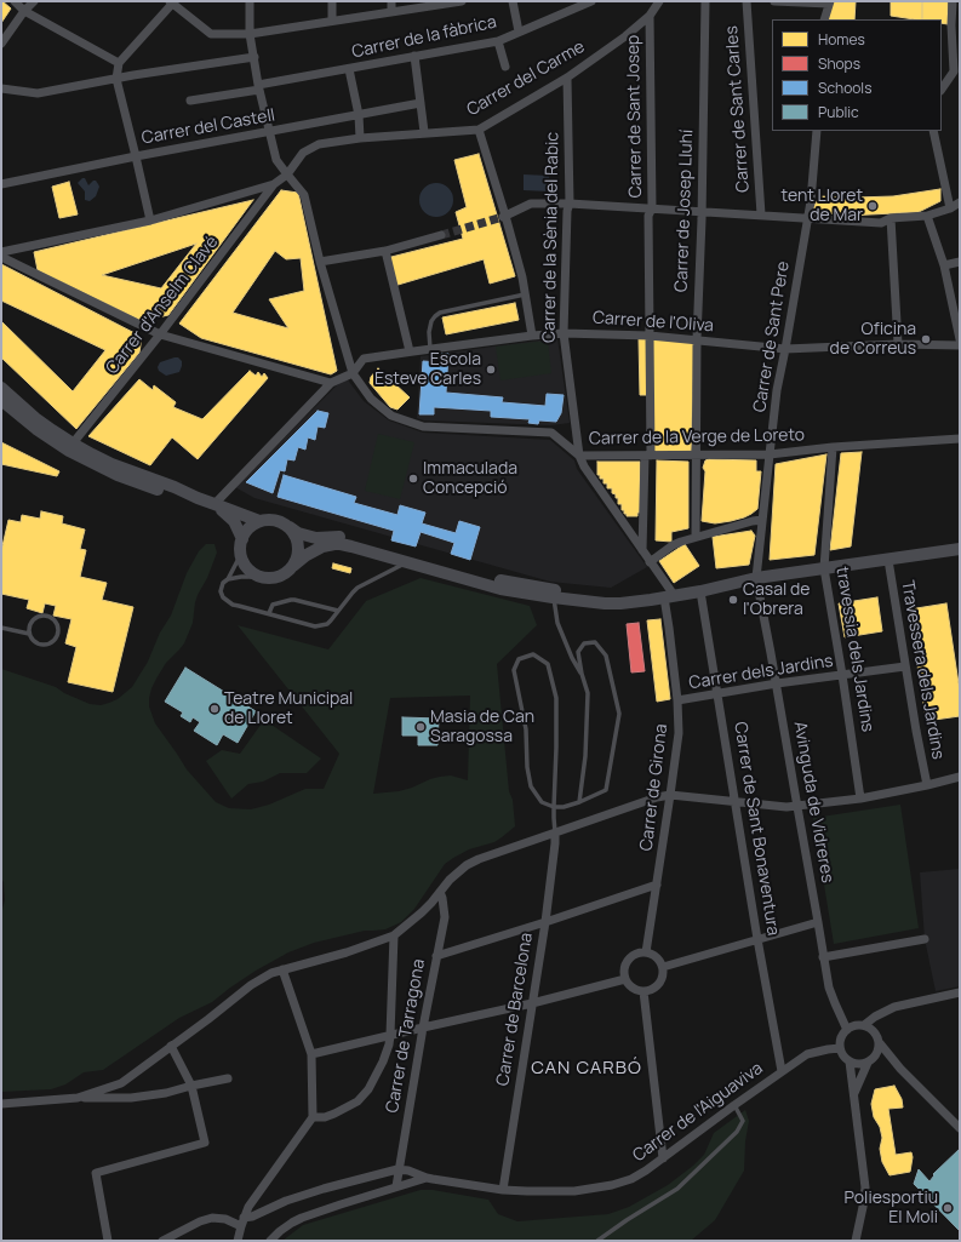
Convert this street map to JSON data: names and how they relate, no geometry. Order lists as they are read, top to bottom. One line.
{"streets":{"street":["Carrer de la fàbrica","Carrer del Carme","Carrer de Sant Carles","Carrer de Sant Josep","Carrer del Castell","Carrer de Josep Lluhí","Carrer de la Sènia del Rabic","Carrer d'Anselm Clavé","Carrer de l'Oliva","Carrer de Sant Pere","Carrer de la Verge de Loreto","travessia dels Jardins","Travessera dels Jardins","Carrer dels Jardins","Carrer de Girona","Avinguda de Vidreres","Carrer de Sant Bonaventura","Carrer de Barcelona","Carrer de Tarragona","Carrer de l'Aiguaviva"]},"crossings":[["Carrer del Carme","Carrer de Sant Josep"],["Carrer del Carme","Carrer de la Sènia del Rabic"],["Carrer de Sant Josep","Carrer de l'Oliva"],["Carrer de Josep Lluhí","Carrer de l'Oliva"],["Carrer de Josep Lluhí","Carrer de la Verge de Loreto"],["Carrer de la Sènia del Rabic","Carrer de l'Oliva"],["Carrer de la Sènia del Rabic","Carrer de la Verge de Loreto"],["Carrer de l'Oliva","Carrer de Sant Pere"],["Carrer de Sant Pere","Carrer de la Verge de Loreto"],["Carrer de Sant Pere","Avinguda de Vidreres"],["Carrer de la Verge de Loreto","travessia dels Jardins"],["travessia dels Jardins","Carrer dels Jardins"],["Travessera dels Jardins","Carrer dels Jardins"],["Carrer dels Jardins","Carrer de Girona"],["Carrer dels Jardins","Avinguda de Vidreres"],["Carrer dels Jardins","Carrer de Sant Bonaventura"],["Avinguda de Vidreres","Carrer de l'Aiguaviva"],["Carrer de Sant Bonaventura","Carrer de l'Aiguaviva"],["Carrer de Barcelona","Carrer de l'Aiguaviva"],["Carrer de Tarragona","Carrer de l'Aiguaviva"]],"districts":["CAN CARBÓ"],"places":["tent Lloret de Mar","Oficina de Correus","Escola Esteve Carles","Immaculada Concepció","Casal de l'Obrera","Teatre Municipal de Lloret","Masia de Can Saragossa","Poliesportiu El Moli"],"legend":["Homes","Shops","Schools","Public"]}
